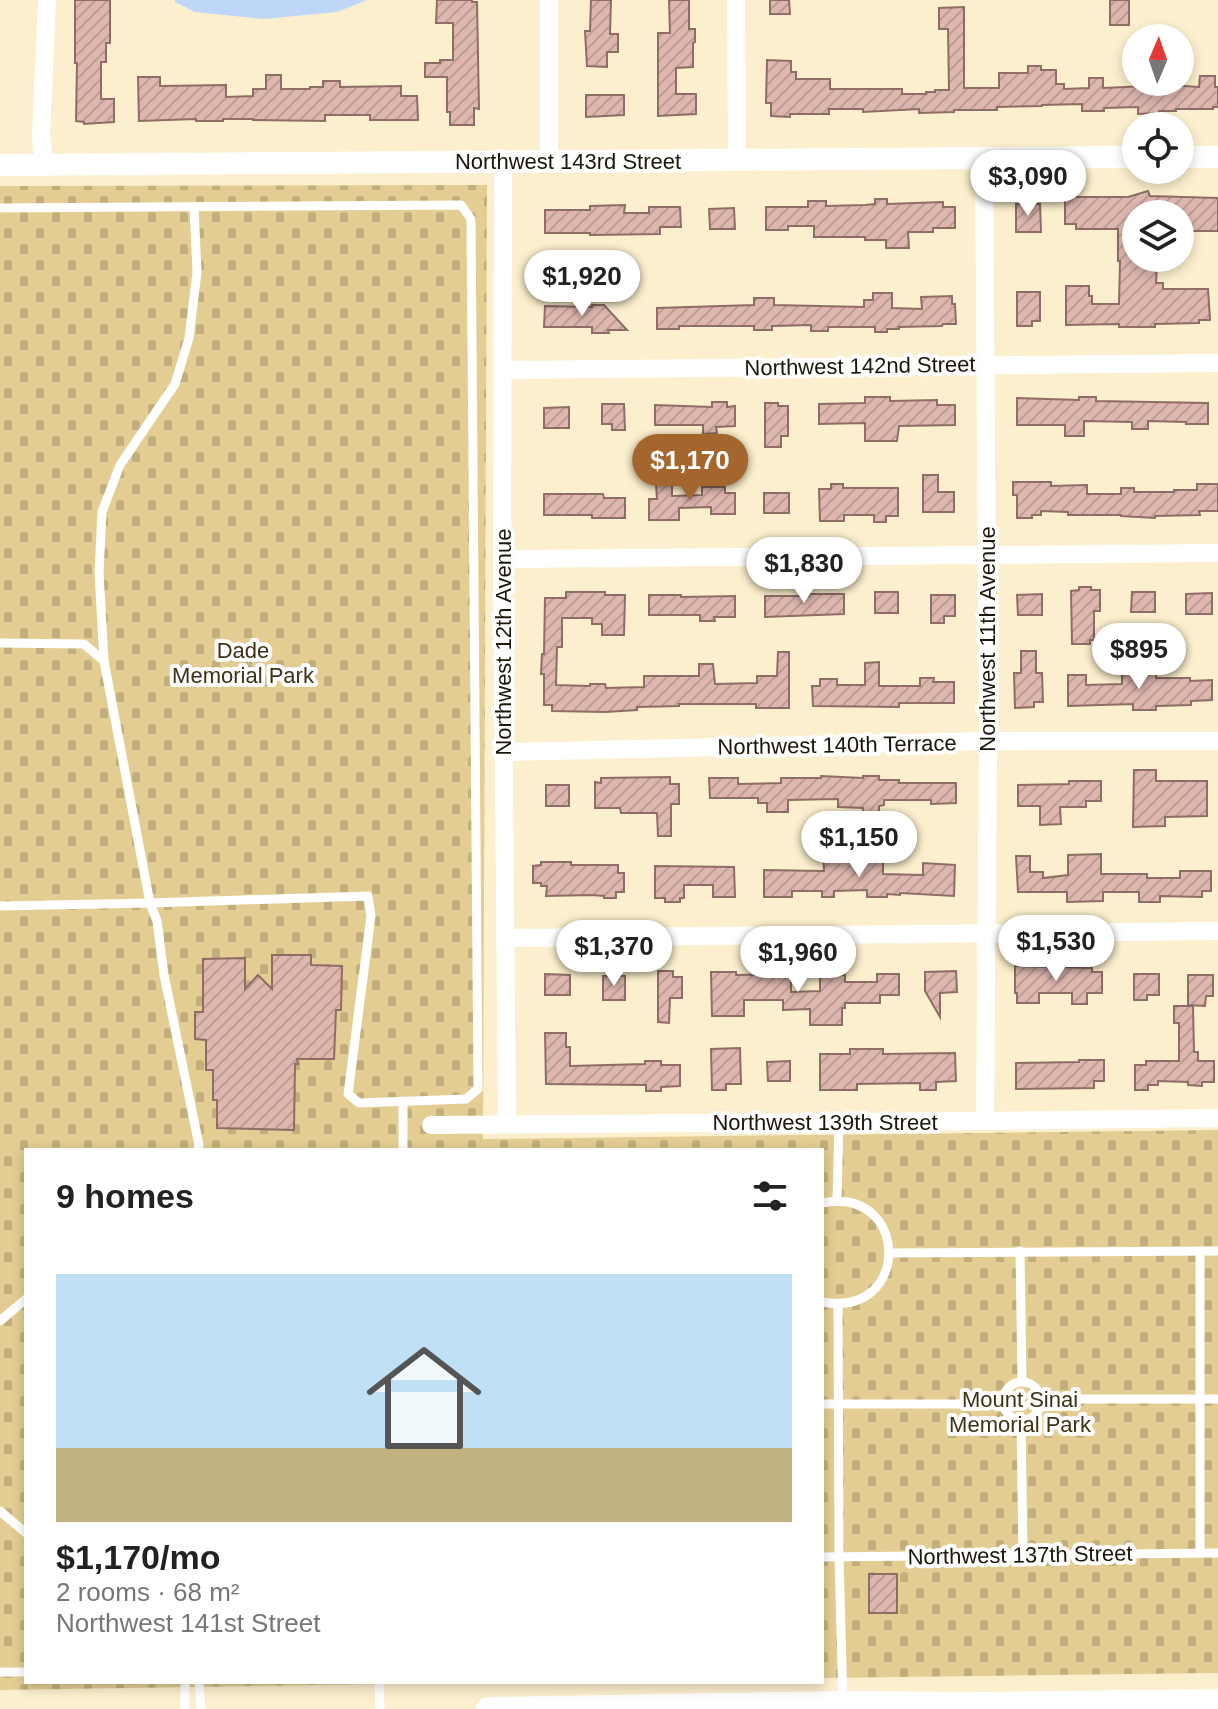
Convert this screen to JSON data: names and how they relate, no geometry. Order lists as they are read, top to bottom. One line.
{"streets":{"street":["Northwest 143rd Street","Northwest 142nd Street","Northwest 11th Avenue","Northwest 12th Avenue","Northwest 140th Terrace","Northwest 139th Street"],"lane":["Northwest 137th Street"]},"crossings":[["Northwest 143rd Street","Northwest 11th Avenue"],["Northwest 143rd Street","Northwest 12th Avenue"],["Northwest 142nd Street","Northwest 11th Avenue"],["Northwest 142nd Street","Northwest 12th Avenue"],["Northwest 11th Avenue","Northwest 140th Terrace"],["Northwest 11th Avenue","Northwest 139th Street"],["Northwest 12th Avenue","Northwest 140th Terrace"],["Northwest 12th Avenue","Northwest 139th Street"]],"parks":["Dade Memorial Park","Mount Sinai Memorial Park"],"north":"top","page":{"price":["$3,090","$1,920","$1,170","$1,830","$895","$1,150","$1,530","$1,370","$1,960"],"heading":"9 homes","list":[{"name":"$1,170/mo","note":"2 rooms · 68 m² · Northwest 141st Street"}]}}
